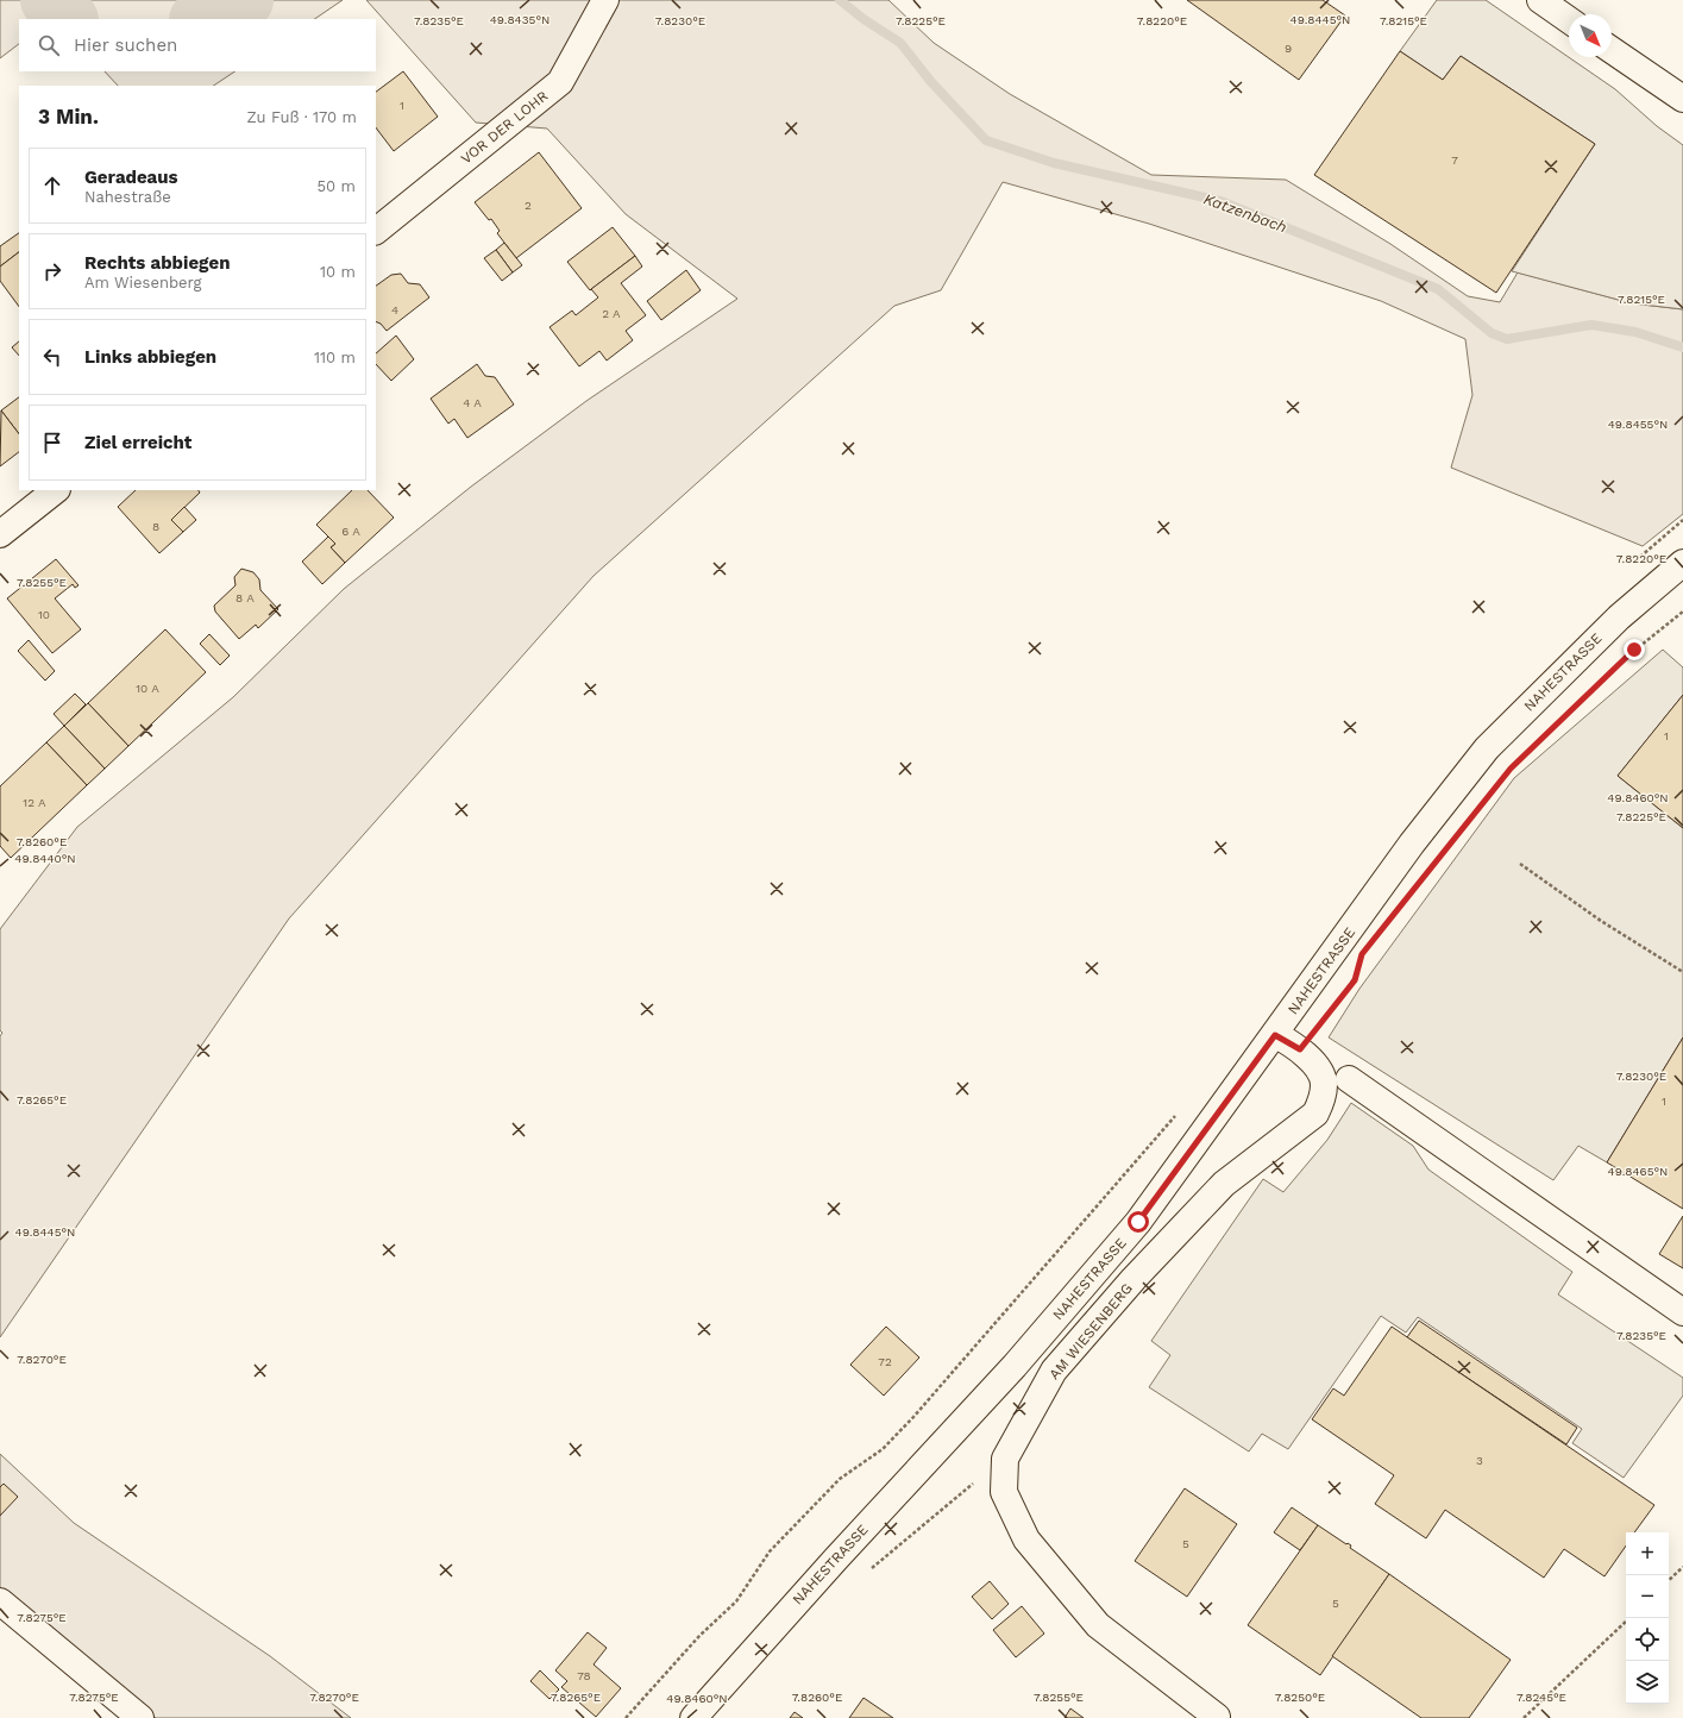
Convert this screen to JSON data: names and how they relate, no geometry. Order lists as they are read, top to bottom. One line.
{"streets":{"main road":["VOR DER LOHR","NAHESTRASSE","AM WIESENBERG"]},"crossings":[["NAHESTRASSE","AM WIESENBERG"]],"water":["Katzenbach"],"house_numbers":["9","1","7","2","4","2 A","4 A","8","6 A","8 A","10","10 A","1","12 A","1","72","3","5","5","78"],"north":"bottom right","page":{"search":"Hier suchen","heading":["3 Min.","Zu Fuß · 170 m"],"list":[["Geradeaus","Nahestraße","50 m"],["Rechts abbiegen","Am Wiesenberg","10 m"],["Links abbiegen","110 m"],"Ziel erreicht"],"map_buttons":["+","−"]},"coordinates":["49.8435°N","49.8445°N","7.8235°E","7.8230°E","7.8220°E","7.8215°E","7.8225°E","49.8455°N","7.8255°E","49.8460°N","7.8260°E","49.8440°N","7.8265°E","49.8465°N","7.8270°E","7.8275°E","7.8250°E","7.8245°E"]}
